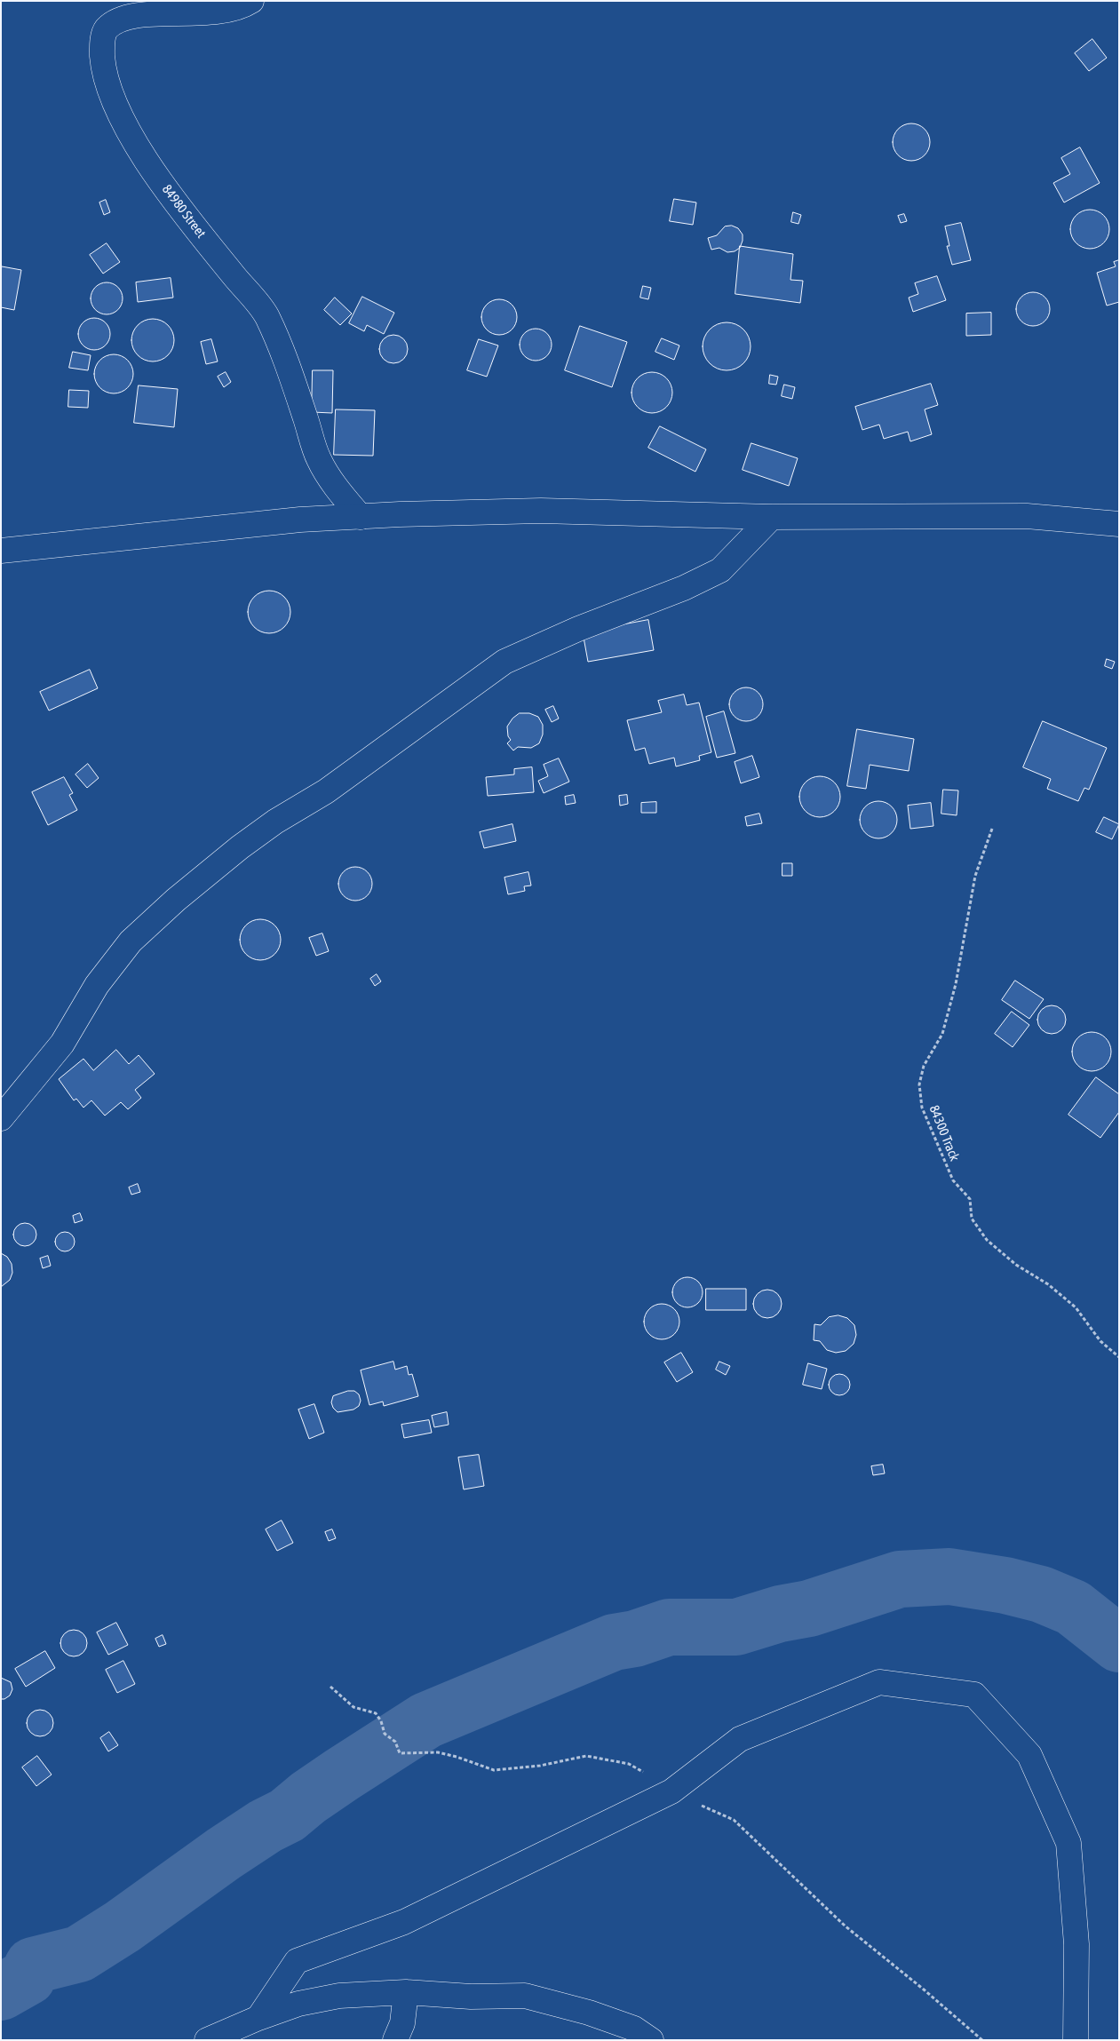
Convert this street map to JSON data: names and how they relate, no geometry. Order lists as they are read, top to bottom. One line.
{"streets":{"street":["84980 Street"],"path":["84300 Track"]}}
